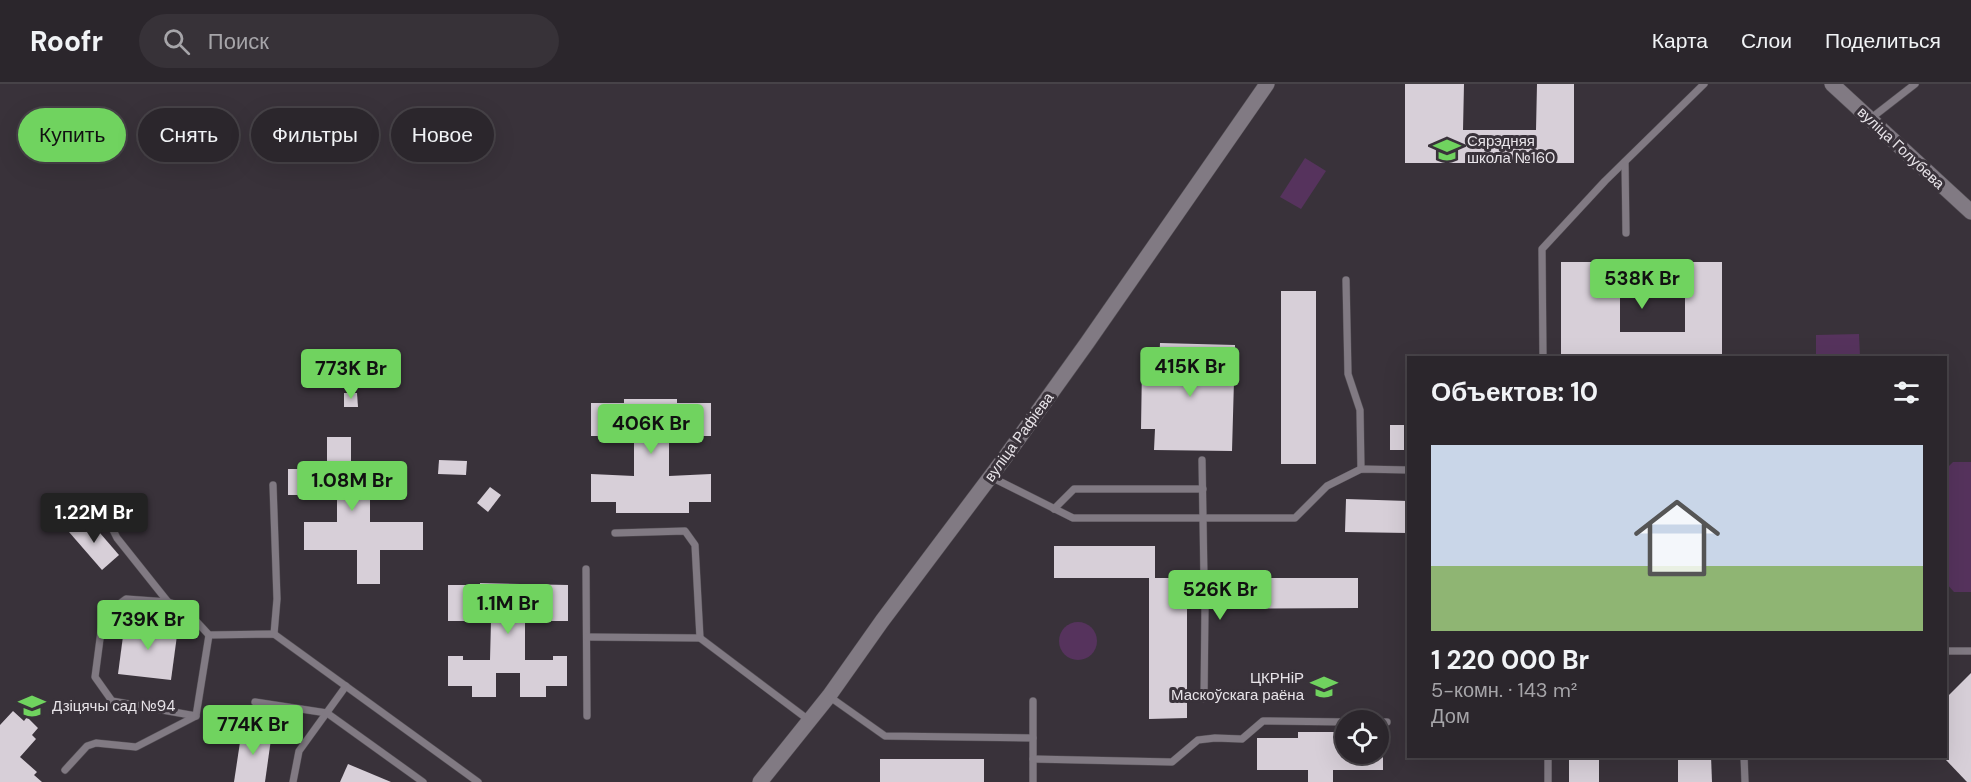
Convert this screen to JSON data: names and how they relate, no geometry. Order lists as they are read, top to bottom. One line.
{"streets":{"main road":["вуліца Голубева","вуліца Рафіева"]},"places":{"school or university":["Сярэдняя школа №160","ЦКРНіР Маскоўскага раёна","Дзіцячы сад №94"]},"page":{"header":"Roofr","search":"Поиск","nav":["Карта","Слои","Поделиться"],"chip":["Купить","Снять","Фильтры","Новое"],"price":["538K Br","415K Br","773K Br","406K Br","1.08M Br","1.22M Br","526K Br","1.1M Br","739K Br","774K Br"],"heading":"Объектов: 10","list":[{"name":"1 220 000 Br","note":"5-комн. · 143 m² · Дом"}]}}
